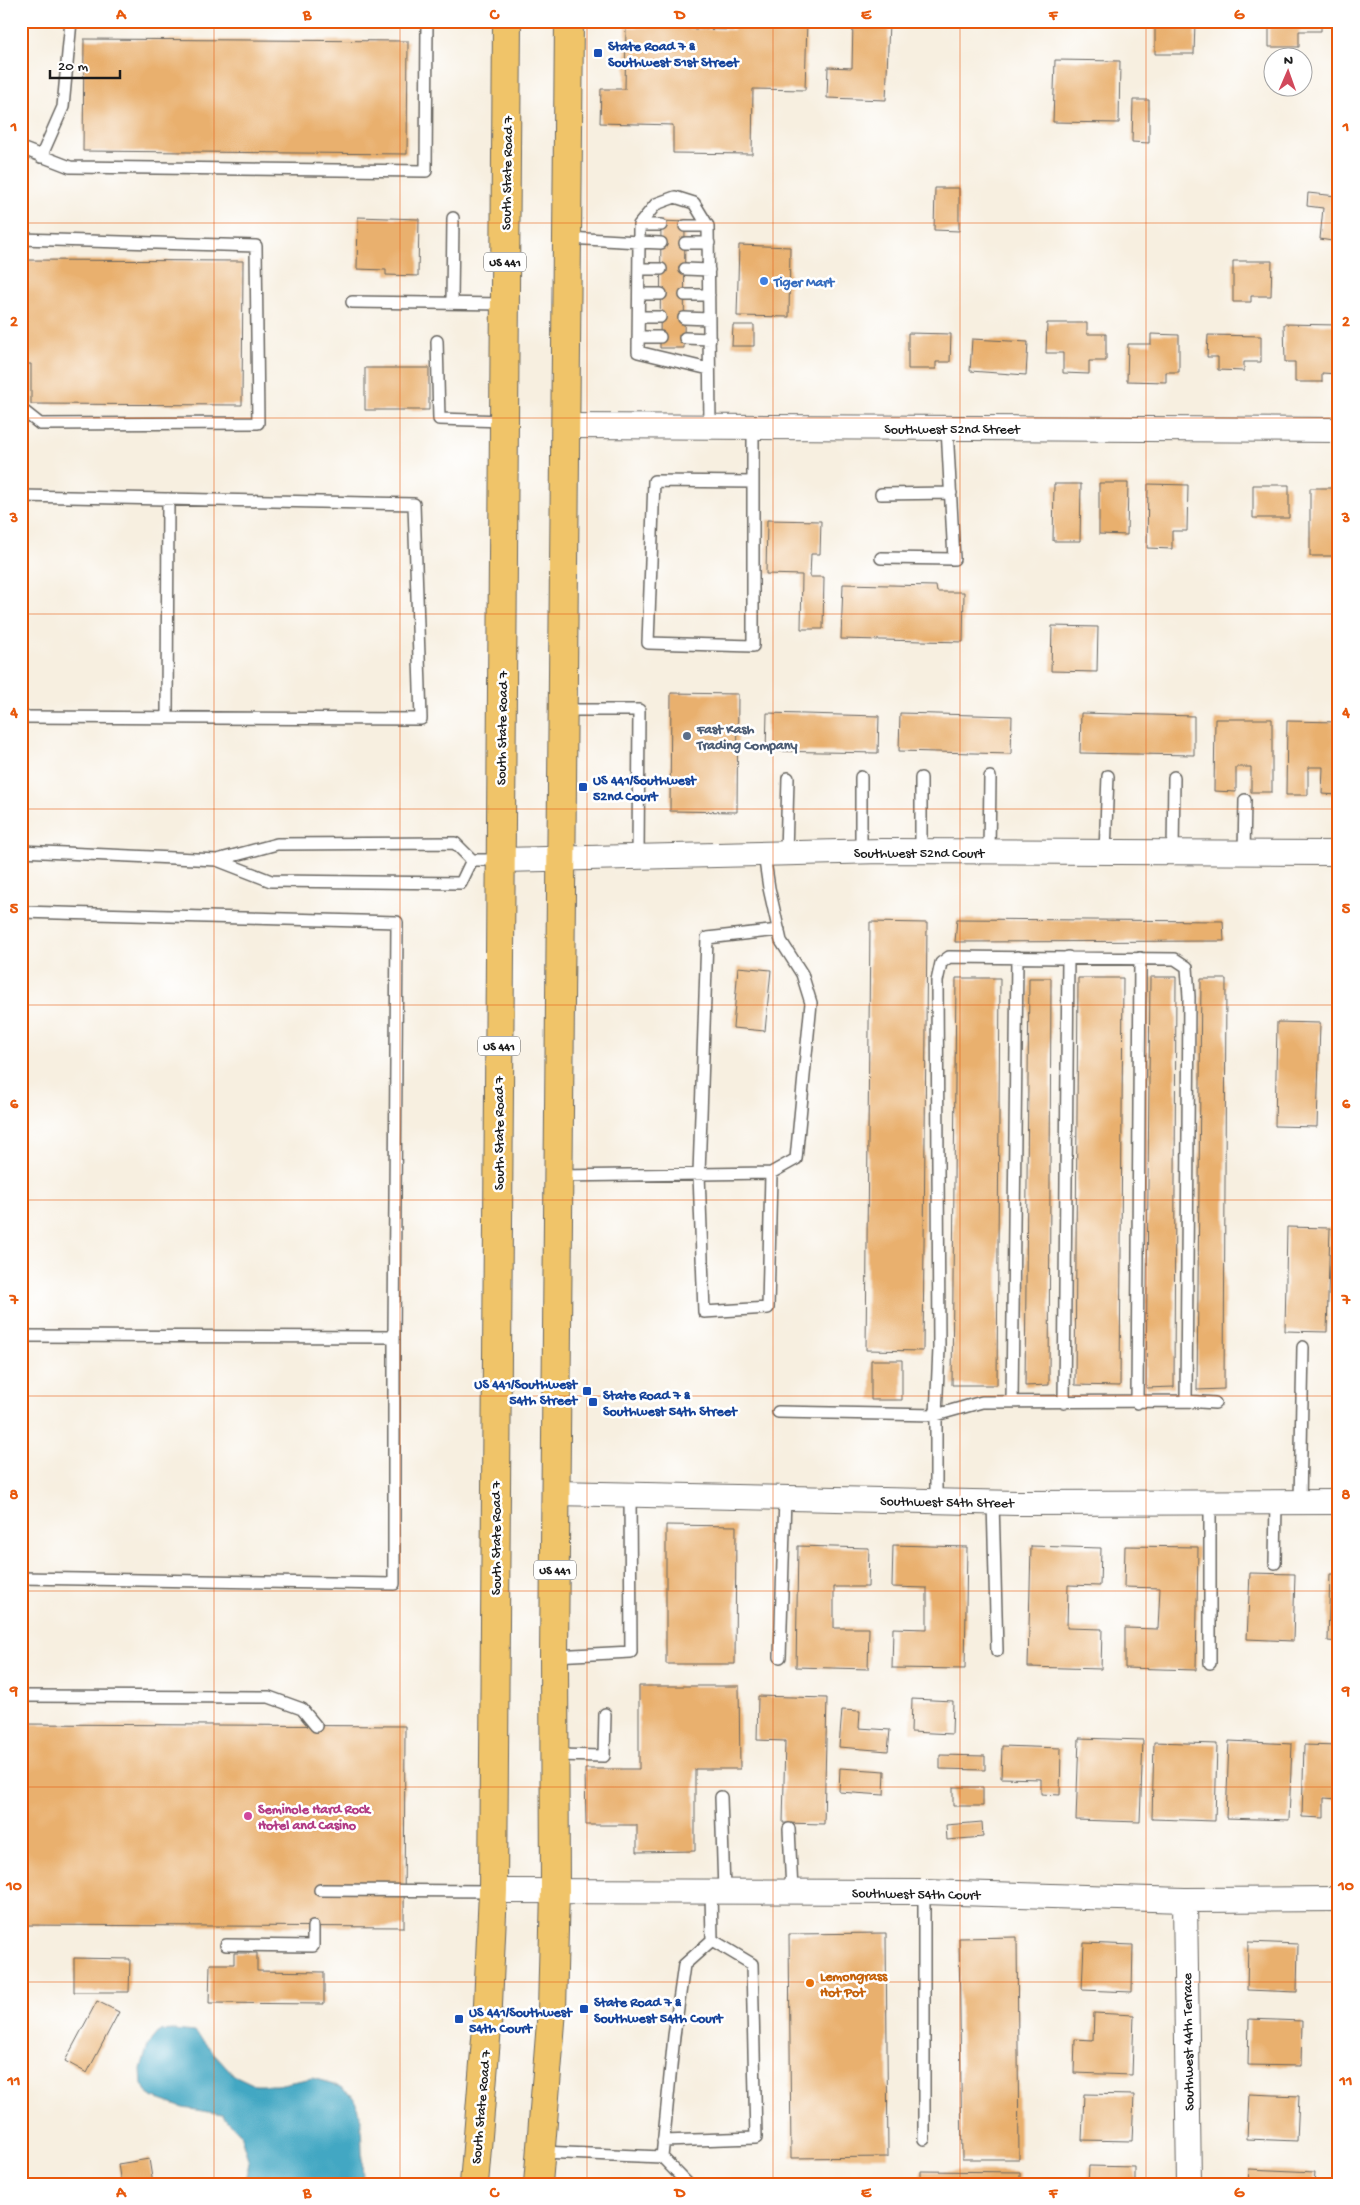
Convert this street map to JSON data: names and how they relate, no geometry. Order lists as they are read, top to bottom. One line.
{"streets":{"main road":["South State Road 7","US 441"],"street":["Southwest 52nd Street","Southwest 52nd Court","Southwest 54th Street","Southwest 54th Court","Southwest 44th Terrace"]},"crossings":[["South State Road 7","Southwest 52nd Court"],["South State Road 7","Southwest 54th Court"],["US 441","Southwest 52nd Street"],["US 441","Southwest 52nd Court"],["US 441","Southwest 54th Street"],["US 441","Southwest 54th Court"],["Southwest 54th Court","Southwest 44th Terrace"]],"places":{"transit":["State Road 7 & Southwest 51st Street","US 441/Southwest 52nd Court","US 441/Southwest 54th Street","State Road 7 & Southwest 54th Street","State Road 7 & Southwest 54th Court","US 441/Southwest 54th Court"],"other":["Tiger Mart","Fast Kash Trading Company","Seminole Hard Rock Hotel and Casino","Lemongrass Hot Pot"]},"scale_bar":"20 m","north":"top","grid":{"columns":["A","B","C","D","E","F","G"],"rows":["1","2","3","4","5","6","7","8","9","10","11"]}}
